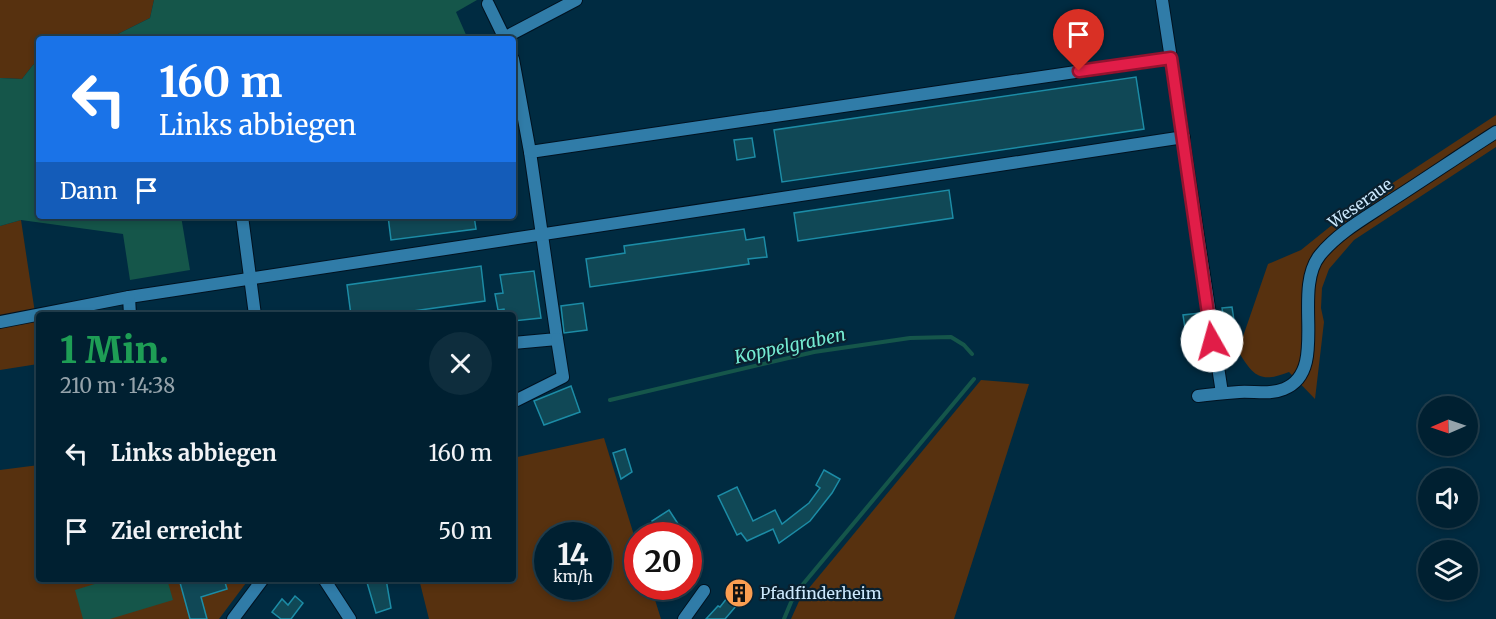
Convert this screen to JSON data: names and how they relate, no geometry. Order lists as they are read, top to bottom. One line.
{"streets":{"street":["Weseraue"]},"water":["Koppelgraben"],"places":{"building":["Pfadfinderheim"]},"north":"left","page":{"turn":["160 m","Links abbiegen"],"then":"Dann","heading":["1 Min.","210 m · 14:38"],"list":[{"name":"Links abbiegen","value":"160 m"},{"name":"Ziel erreicht","value":"50 m"}],"speed":"14 km/h","limit":"20"}}
